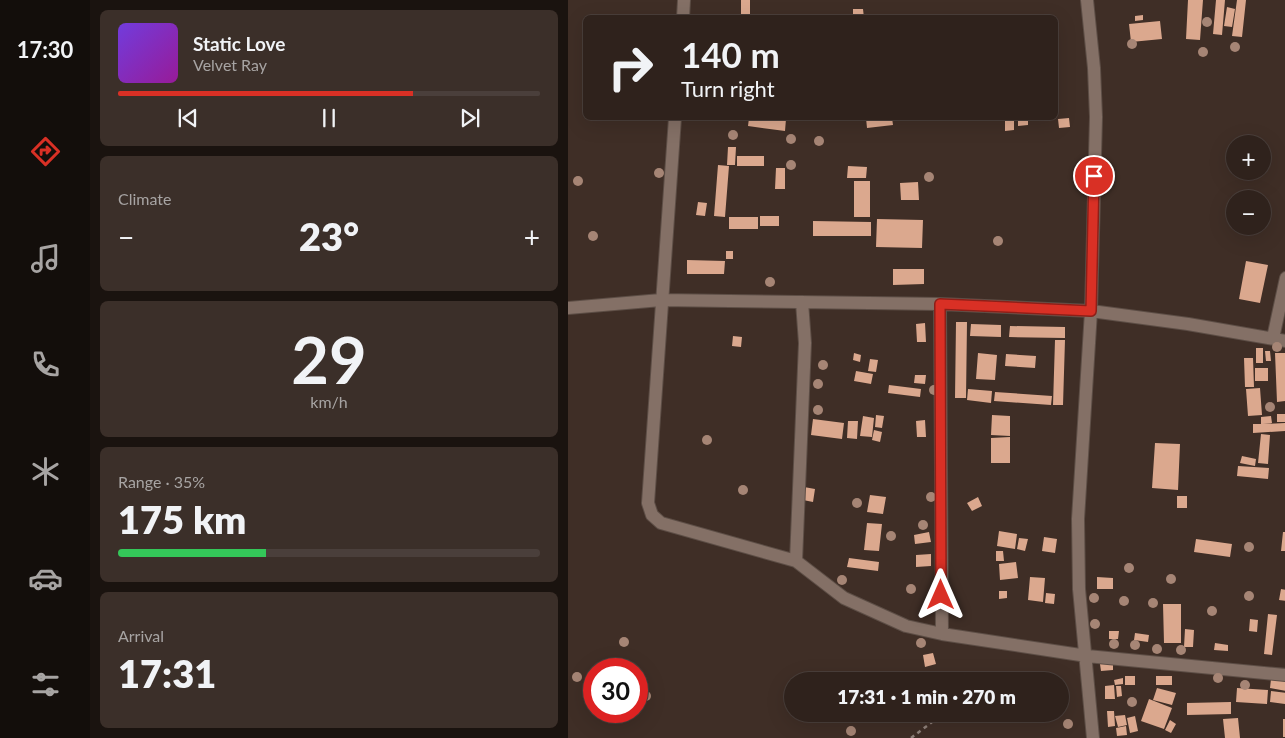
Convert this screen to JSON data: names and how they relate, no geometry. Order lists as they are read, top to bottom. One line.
{"page":{"tabs":"17:30","turn":["140 m","Turn right"],"song":["Static Love","Velvet Ray"],"map_buttons":["+","−"],"tile":["Climate",["29","km/h"],["Range · 35%","175 km"],["Arrival","17:31"]],"heat":["−","23°","+"],"limit":"30","trip":"17:31 · 1 min · 270 m"}}
